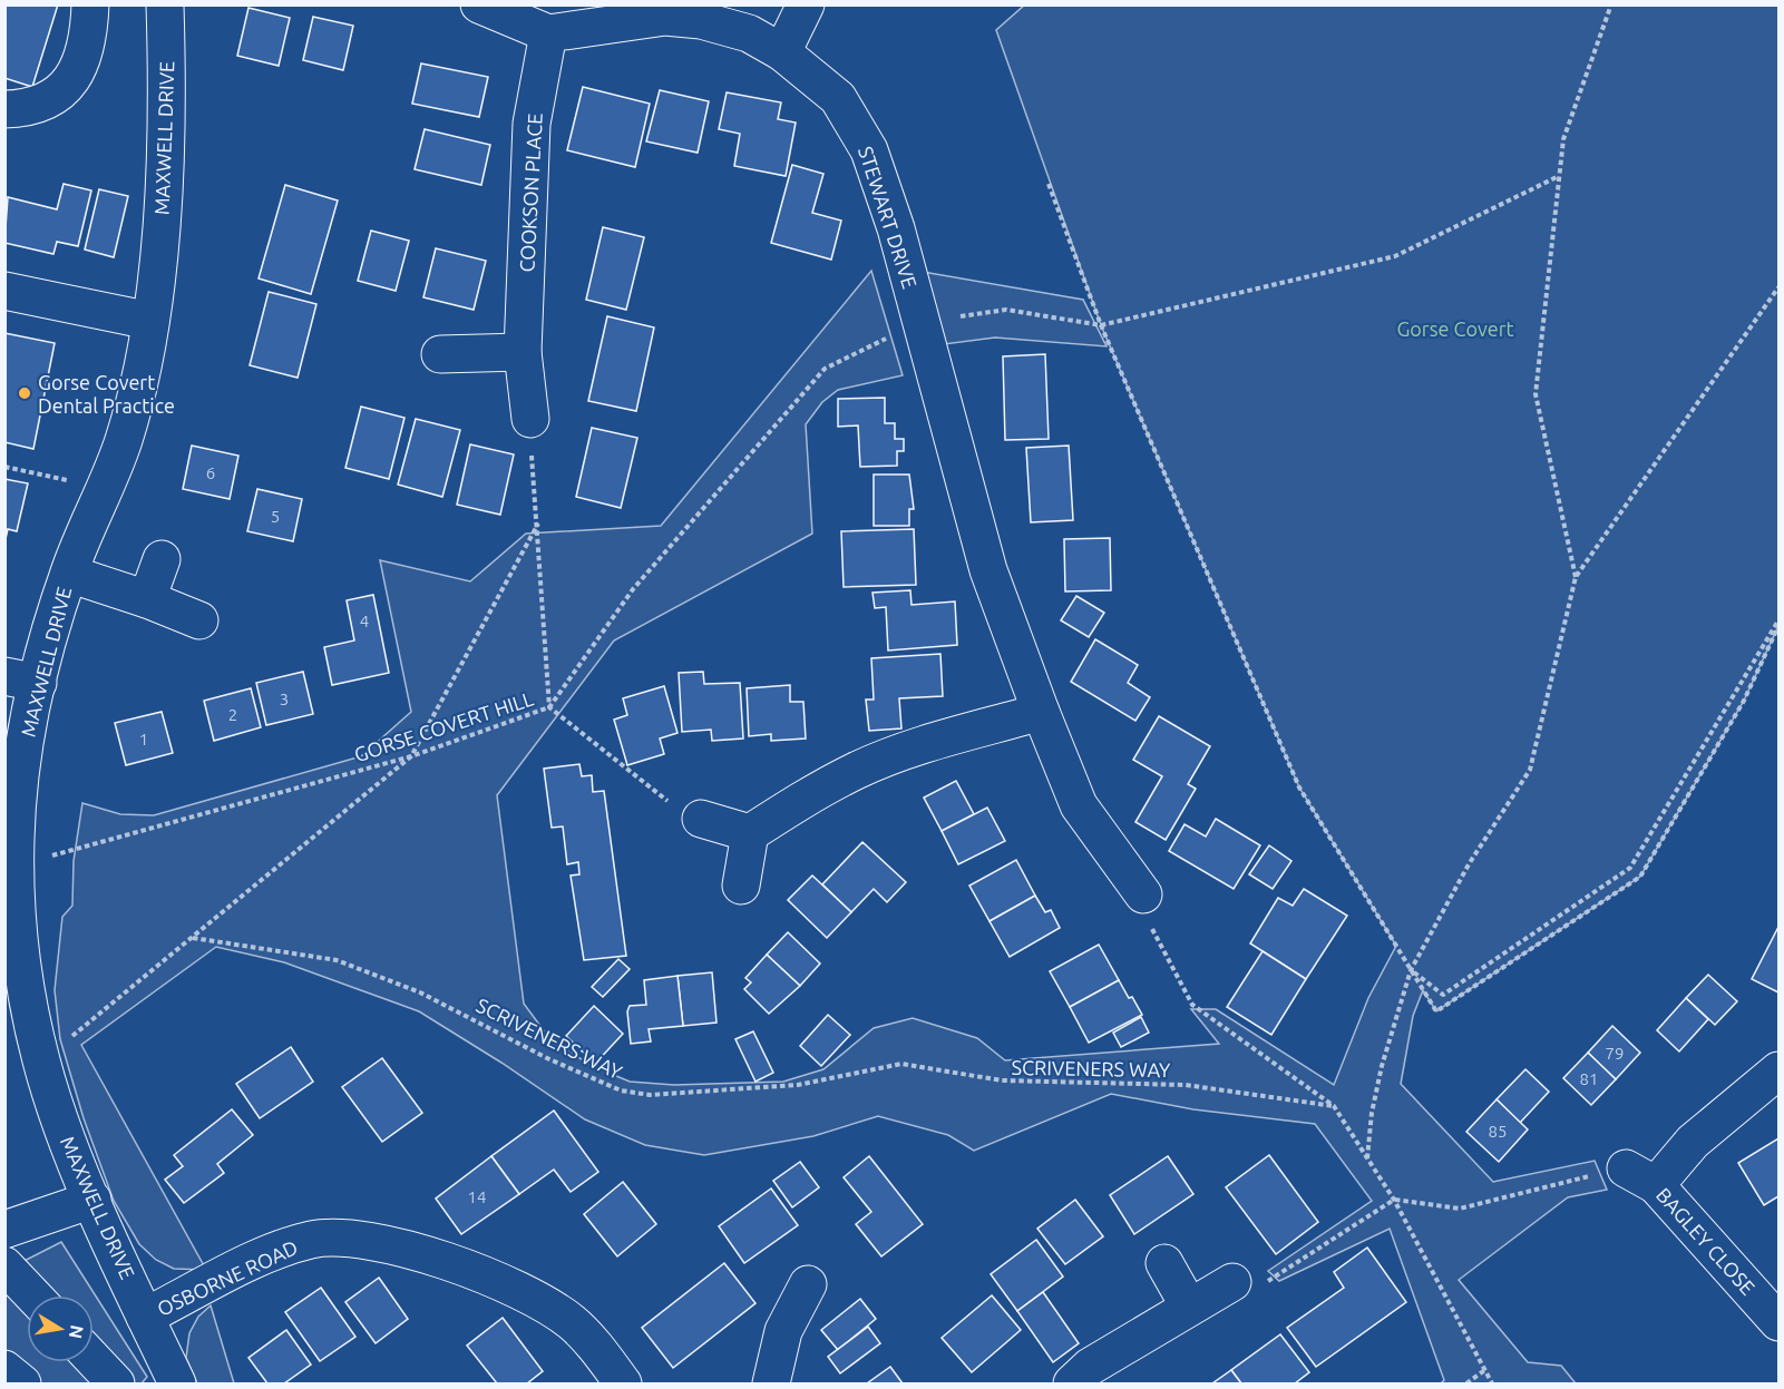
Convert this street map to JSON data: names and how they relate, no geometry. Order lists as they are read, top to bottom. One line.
{"streets":{"street":["MAXWELL DRIVE","COOKSON PLACE","STEWART DRIVE","BAGLEY CLOSE","OSBORNE ROAD"],"path":["GORSE COVERT HILL","SCRIVENERS WAY"]},"crossings":[["MAXWELL DRIVE","GORSE COVERT HILL"],["MAXWELL DRIVE","OSBORNE ROAD"],["COOKSON PLACE","STEWART DRIVE"],["STEWART DRIVE","GORSE COVERT HILL"]],"parks":["Gorse Covert"],"places":["Gorse Covert Dental Practice"],"house_numbers":["6","5","4","3","2","1","79","81","85","14"],"north":"right"}
